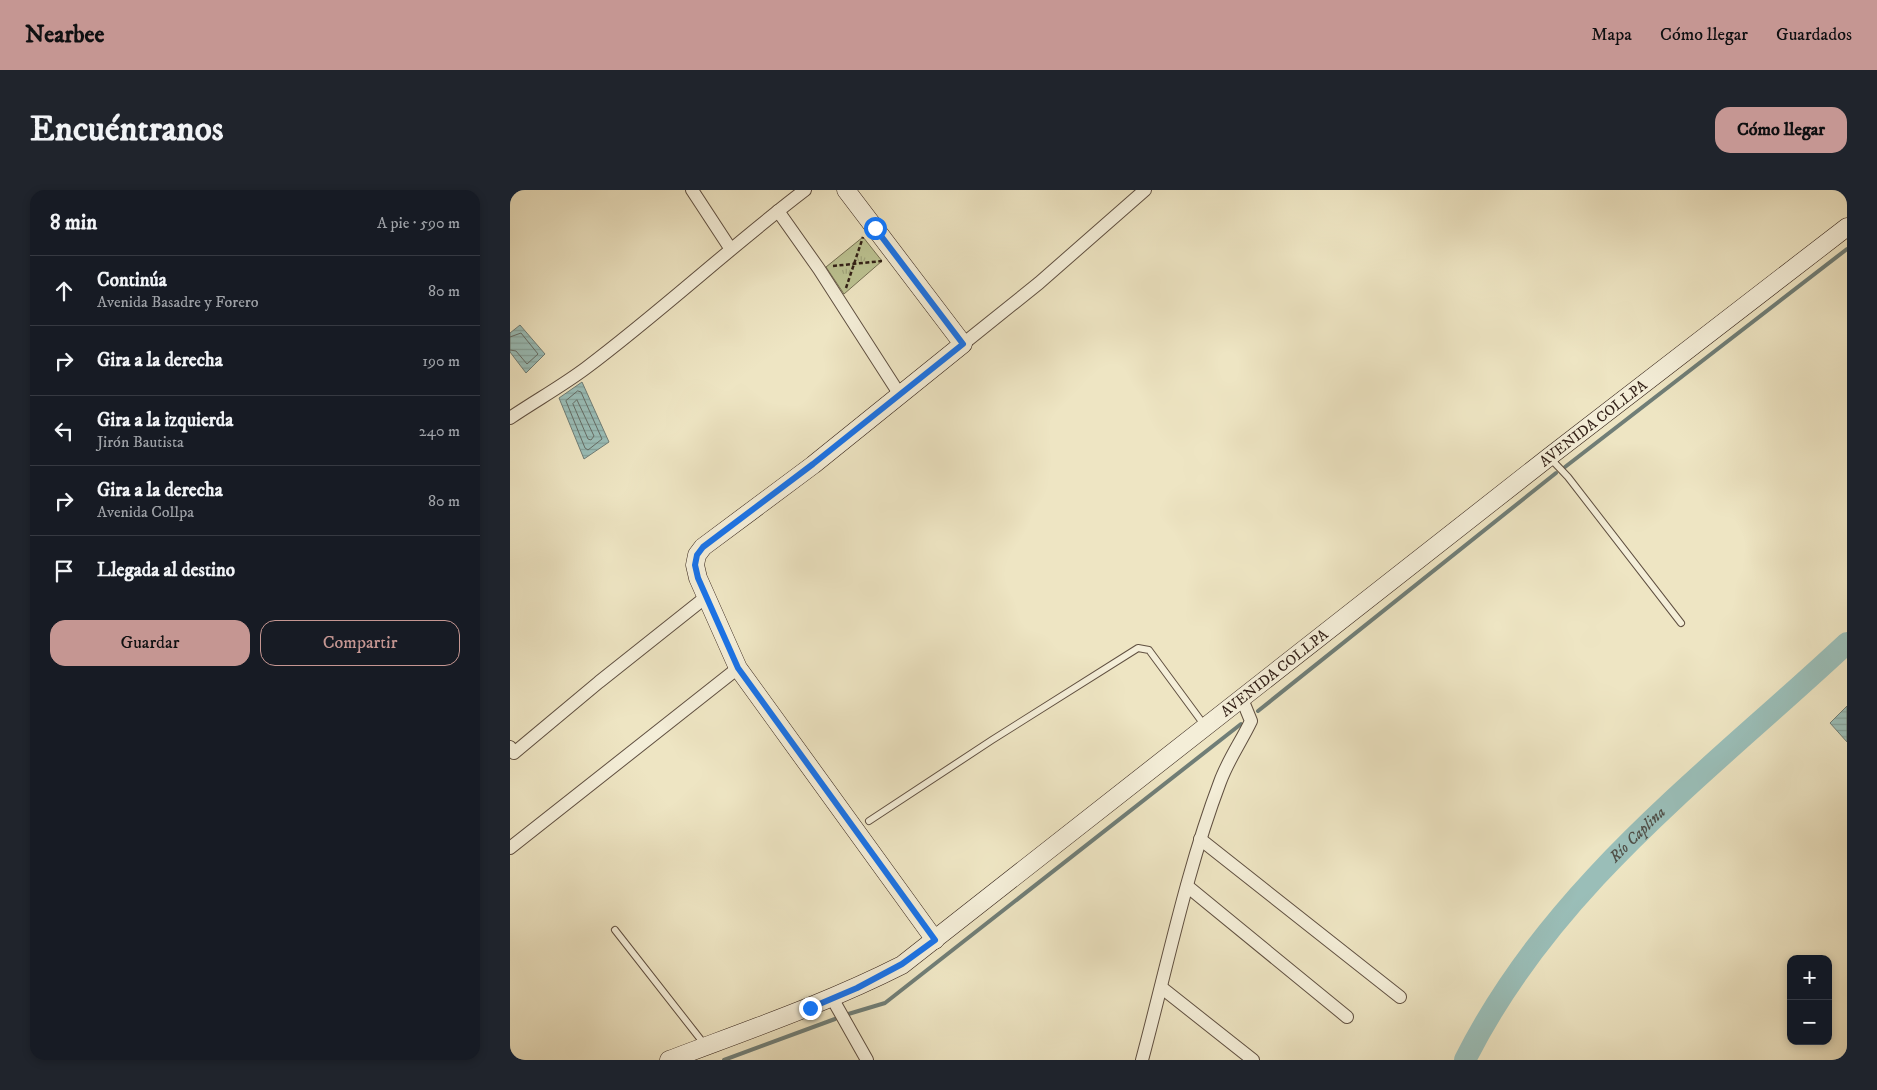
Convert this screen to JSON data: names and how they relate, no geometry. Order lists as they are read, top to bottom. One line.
{"streets":{"main road":["AVENIDA COLLPA"]},"water":["Río Caplina"],"page":{"header":"Nearbee","nav":["Mapa","Cómo llegar","Guardados"],"buttons":["Cómo llegar",["Guardar","Compartir"]],"title":"Encuéntranos","heading":["8 min","A pie · 590 m"],"list":[["Continúa","Avenida Basadre y Forero","80 m"],["Gira a la derecha","190 m"],["Gira a la izquierda","Jirón Bautista","240 m"],["Gira a la derecha","Avenida Collpa","80 m"],"Llegada al destino"],"map_buttons":["+","−"]}}
